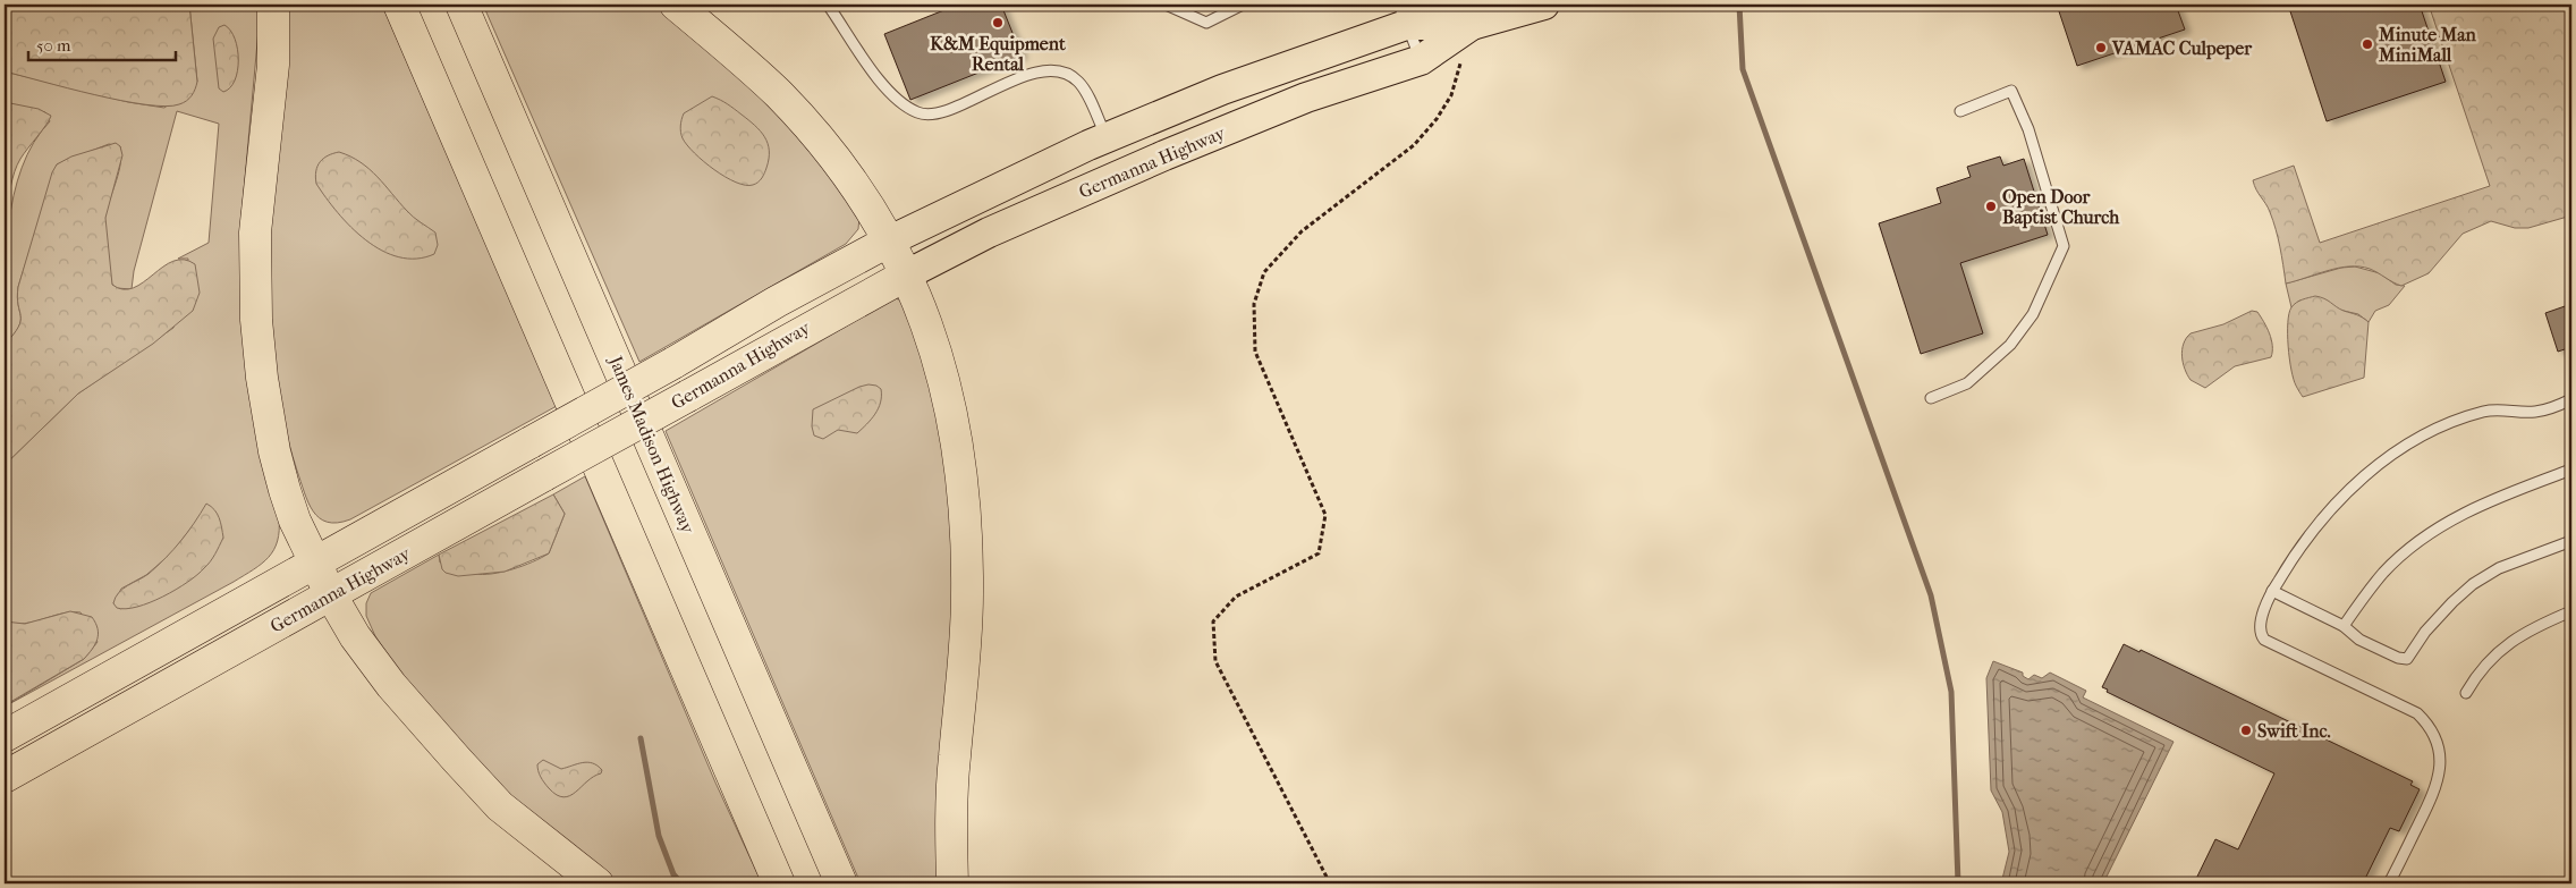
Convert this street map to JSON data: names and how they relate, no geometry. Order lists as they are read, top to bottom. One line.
{"streets":{"highway":["Germanna Highway","James Madison Highway"]},"places":["K&M Equipment Rental","Minute Man MiniMall","VAMAC Culpeper","Open Door Baptist Church","Swift Inc."],"scale_bar":"50 m"}
